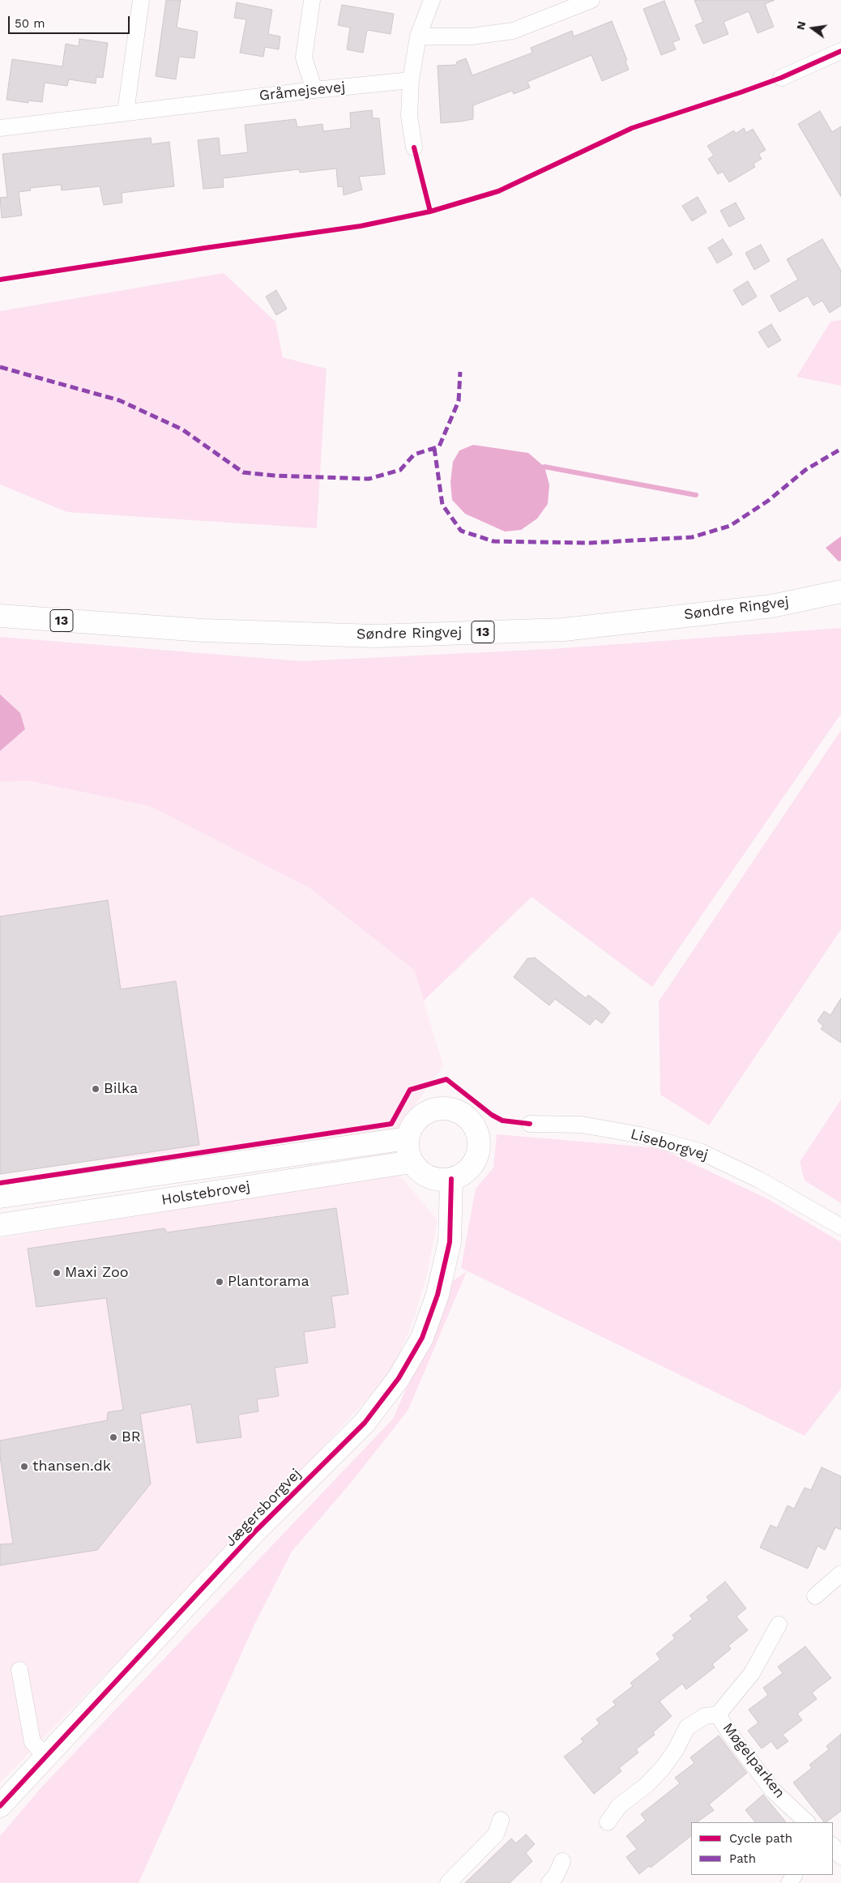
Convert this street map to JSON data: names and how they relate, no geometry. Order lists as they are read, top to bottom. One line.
{"streets":{"street":["Gråmejsevej","Søndre Ringvej","13","Liseborgvej","Holstebrovej","Jægersborgvej","Møgelparken"]},"crossings":[["Holstebrovej","Jægersborgvej"]],"places":["Bilka","Maxi Zoo","Plantorama","BR","thansen.dk"],"legend":["Cycle path","Path"],"scale_bar":"50 m","north":"left"}
